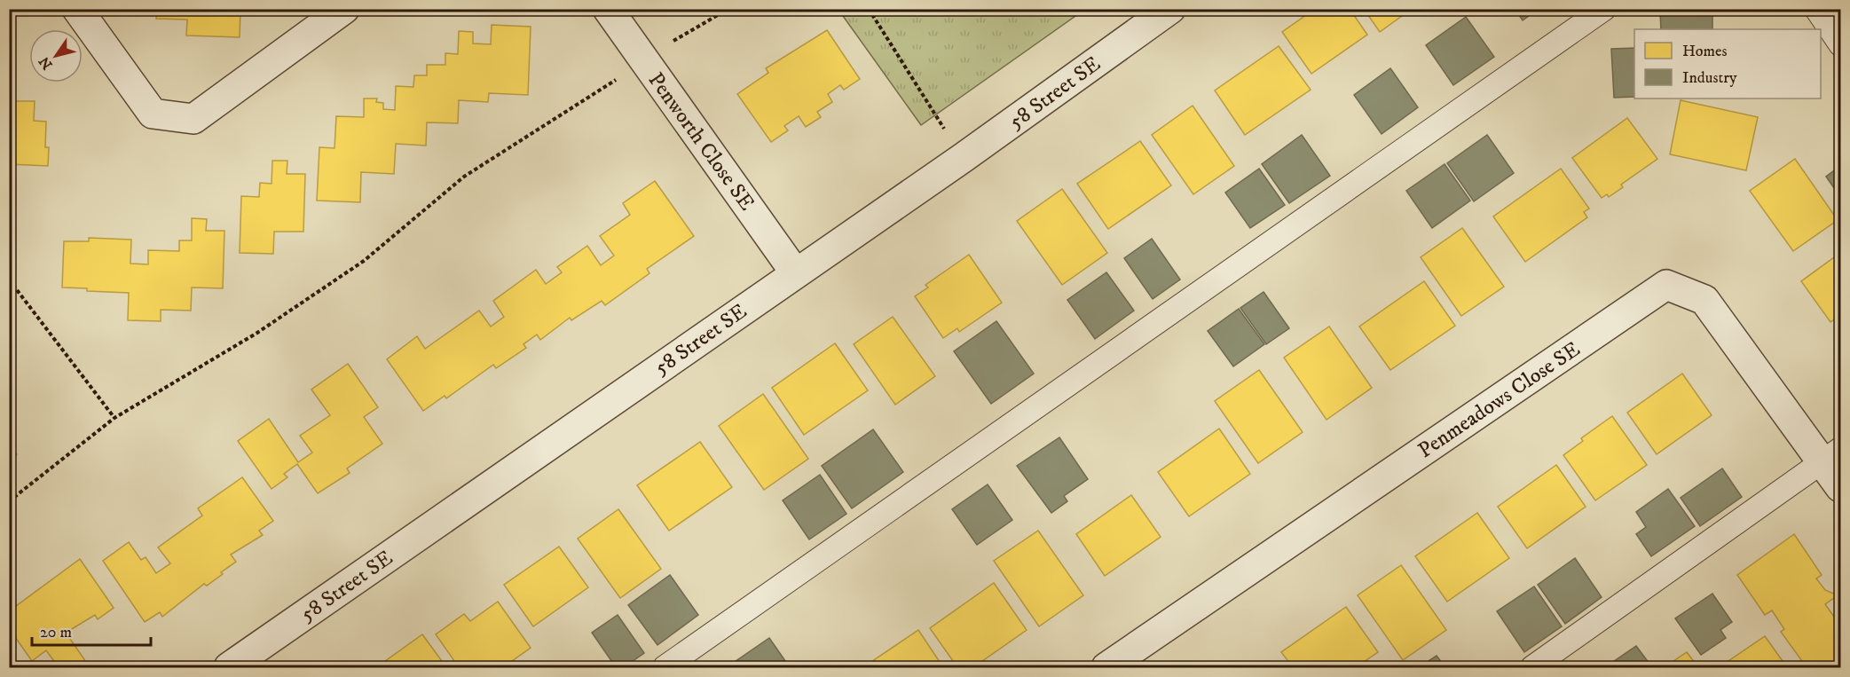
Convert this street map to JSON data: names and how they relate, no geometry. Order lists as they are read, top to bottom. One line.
{"streets":{"street":["58 Street SE","Penworth Close SE","Penmeadows Close SE"]},"crossings":[["58 Street SE","Penworth Close SE"]],"legend":["Homes","Industry"],"scale_bar":"20 m","north":"bottom left"}
